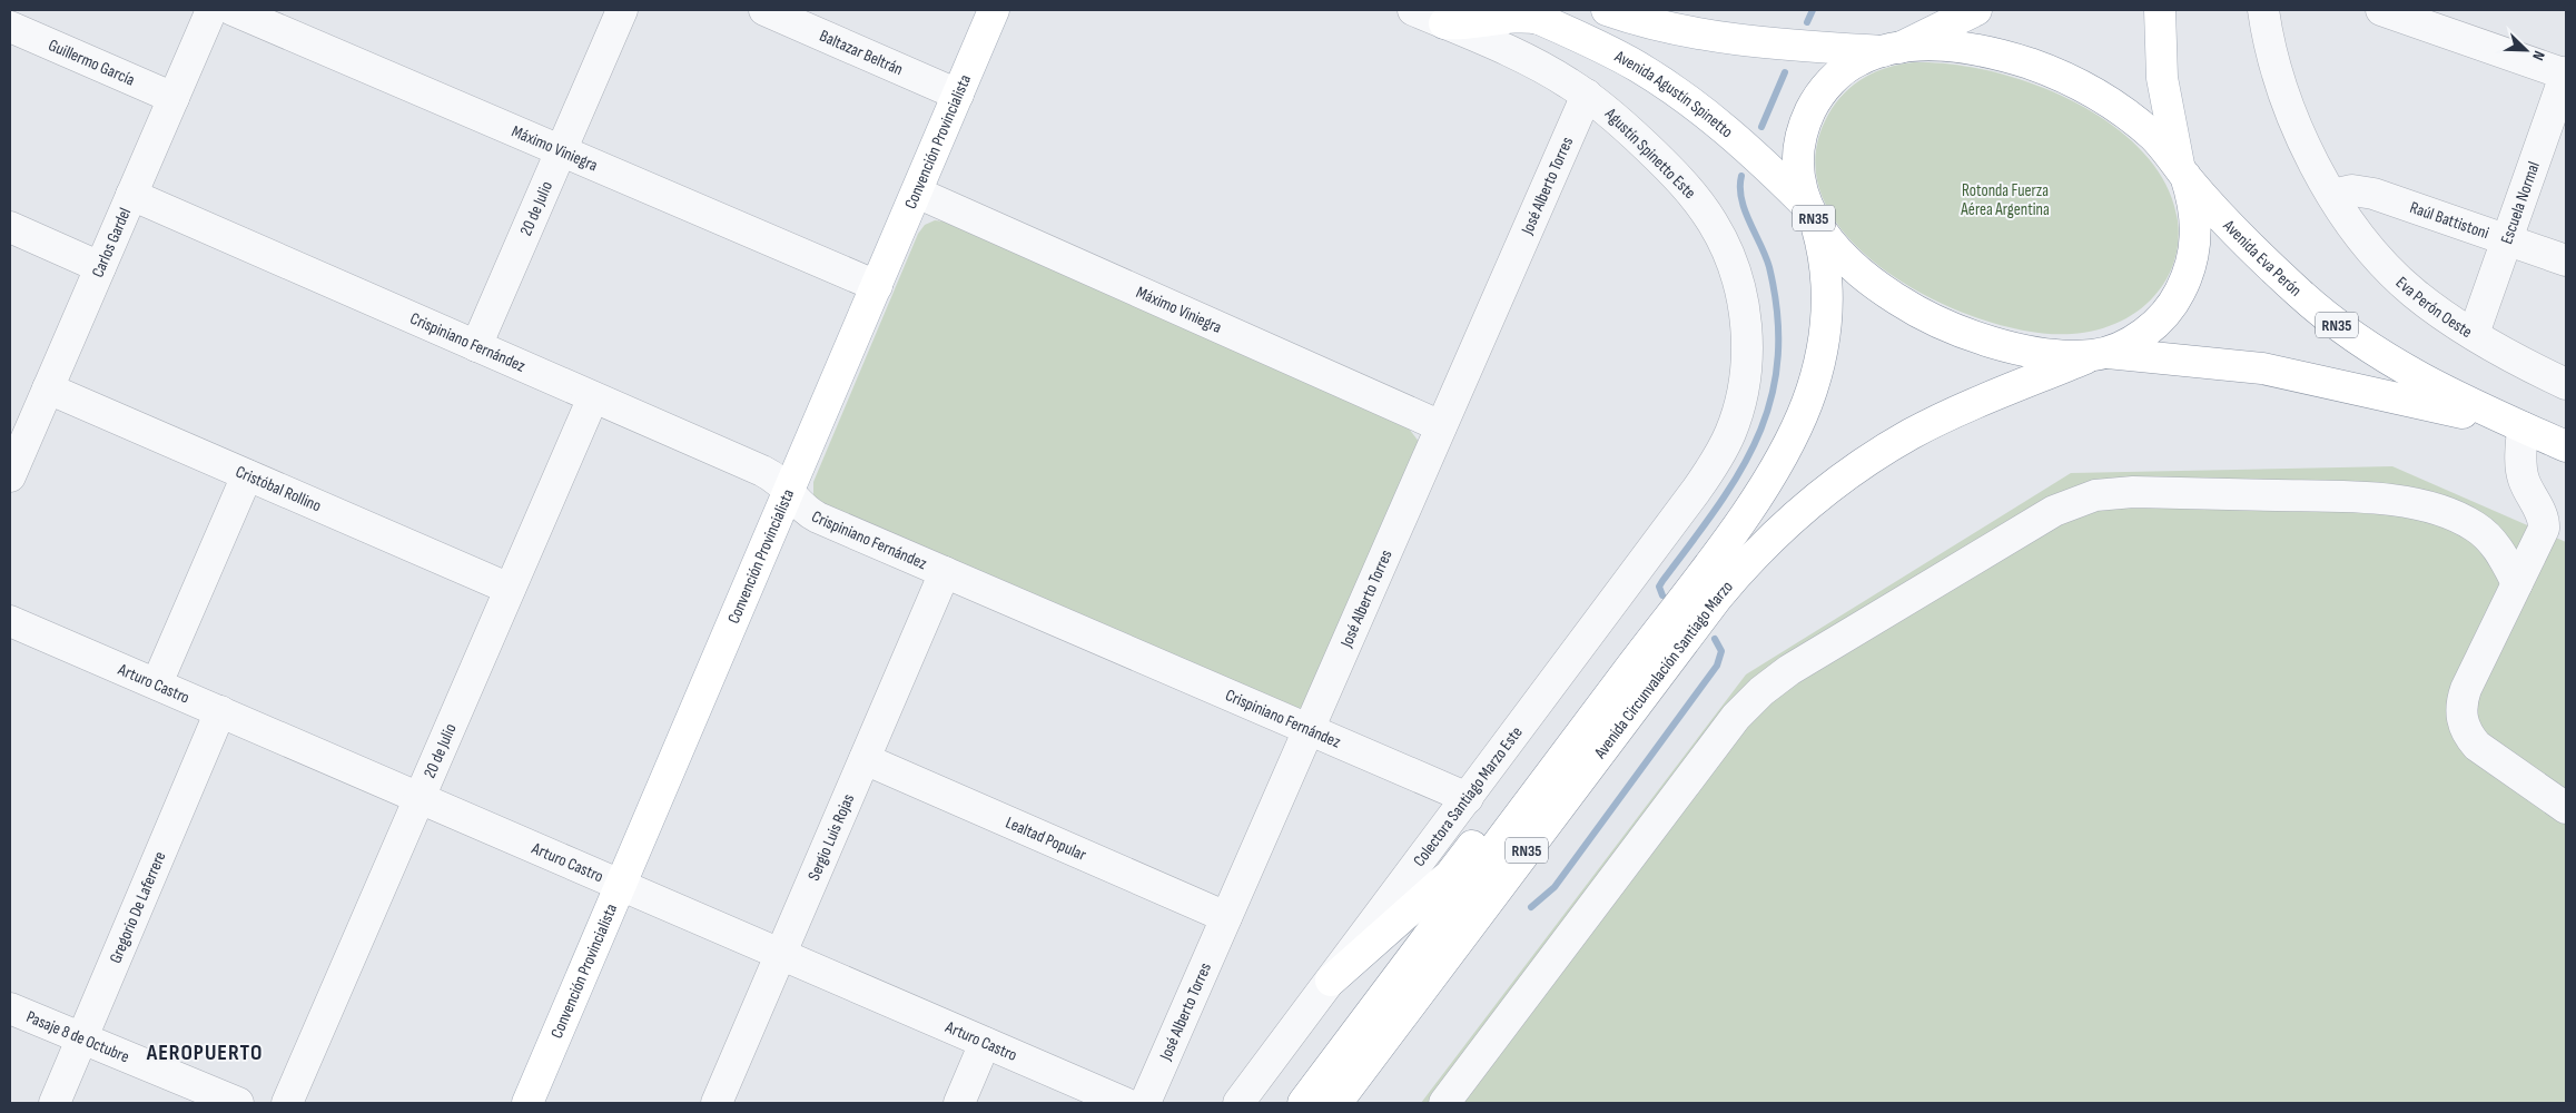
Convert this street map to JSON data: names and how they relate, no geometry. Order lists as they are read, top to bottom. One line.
{"streets":{"main road":["Avenida Agustín Spinetto","Convención Provincialista","RN35","Avenida Eva Perón","Avenida Circunvalación Santiago Marzo"],"street":["Baltazar Beltrán","Guillermo García","Máximo Viniegra","Agustín Spinetto Este","José Alberto Torres","Escuela Normal","20 de Julio","Raúl Battistoni","Carlos Gardel","Eva Perón Oeste","Crispiniano Fernández","Cristóbal Rollino","Arturo Castro","Colectora Santiago Marzo Este","Sergio Luis Rojas","Lealtad Popular","Gregorio De Laferrere","Pasaje 8 de Octubre"]},"crossings":[["Baltazar Beltrán","Convención Provincialista"],["Guillermo García","Carlos Gardel"],["Avenida Agustín Spinetto","RN35"],["Avenida Agustín Spinetto","Avenida Circunvalación Santiago Marzo"],["Convención Provincialista","Máximo Viniegra"],["Convención Provincialista","Crispiniano Fernández"],["Convención Provincialista","Arturo Castro"],["Máximo Viniegra","José Alberto Torres"],["Máximo Viniegra","20 de Julio"],["Agustín Spinetto Este","José Alberto Torres"],["Agustín Spinetto Este","Colectora Santiago Marzo Este"],["José Alberto Torres","Crispiniano Fernández"],["José Alberto Torres","Lealtad Popular"],["Escuela Normal","Raúl Battistoni"],["Escuela Normal","Eva Perón Oeste"],["20 de Julio","Crispiniano Fernández"],["20 de Julio","Cristóbal Rollino"],["20 de Julio","Arturo Castro"],["RN35","Avenida Eva Perón"],["RN35","Avenida Circunvalación Santiago Marzo"],["Raúl Battistoni","Eva Perón Oeste"],["Carlos Gardel","Crispiniano Fernández"],["Carlos Gardel","Cristóbal Rollino"],["Avenida Eva Perón","Avenida Circunvalación Santiago Marzo"],["Crispiniano Fernández","Colectora Santiago Marzo Este"],["Crispiniano Fernández","Sergio Luis Rojas"],["Arturo Castro","Sergio Luis Rojas"],["Arturo Castro","Gregorio De Laferrere"],["Sergio Luis Rojas","Lealtad Popular"],["Gregorio De Laferrere","Pasaje 8 de Octubre"]],"districts":["AEROPUERTO"],"parks":["Rotonda Fuerza Aérea Argentina"],"north":"bottom right"}
